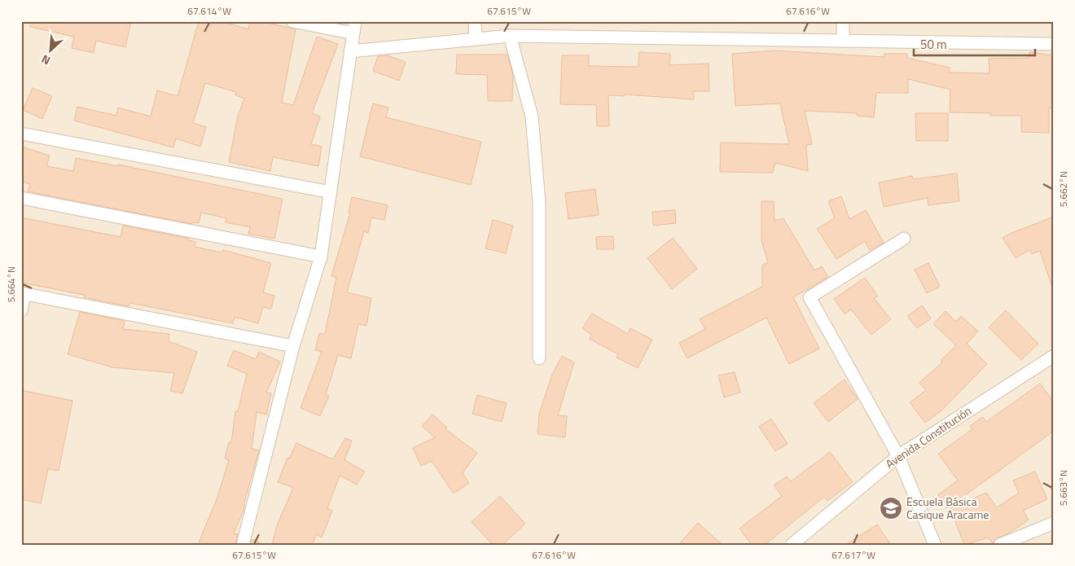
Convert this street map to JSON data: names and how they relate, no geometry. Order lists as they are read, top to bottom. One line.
{"streets":{"street":["Avenida Constitución"]},"places":{"school or university":["Escuela Básica Casique Aracame"]},"scale_bar":"50 m","north":"bottom left","coordinates":["67.614°W","67.615°W","67.616°W","5.662°N","5.664°N","5.663°N","67.617°W"]}
